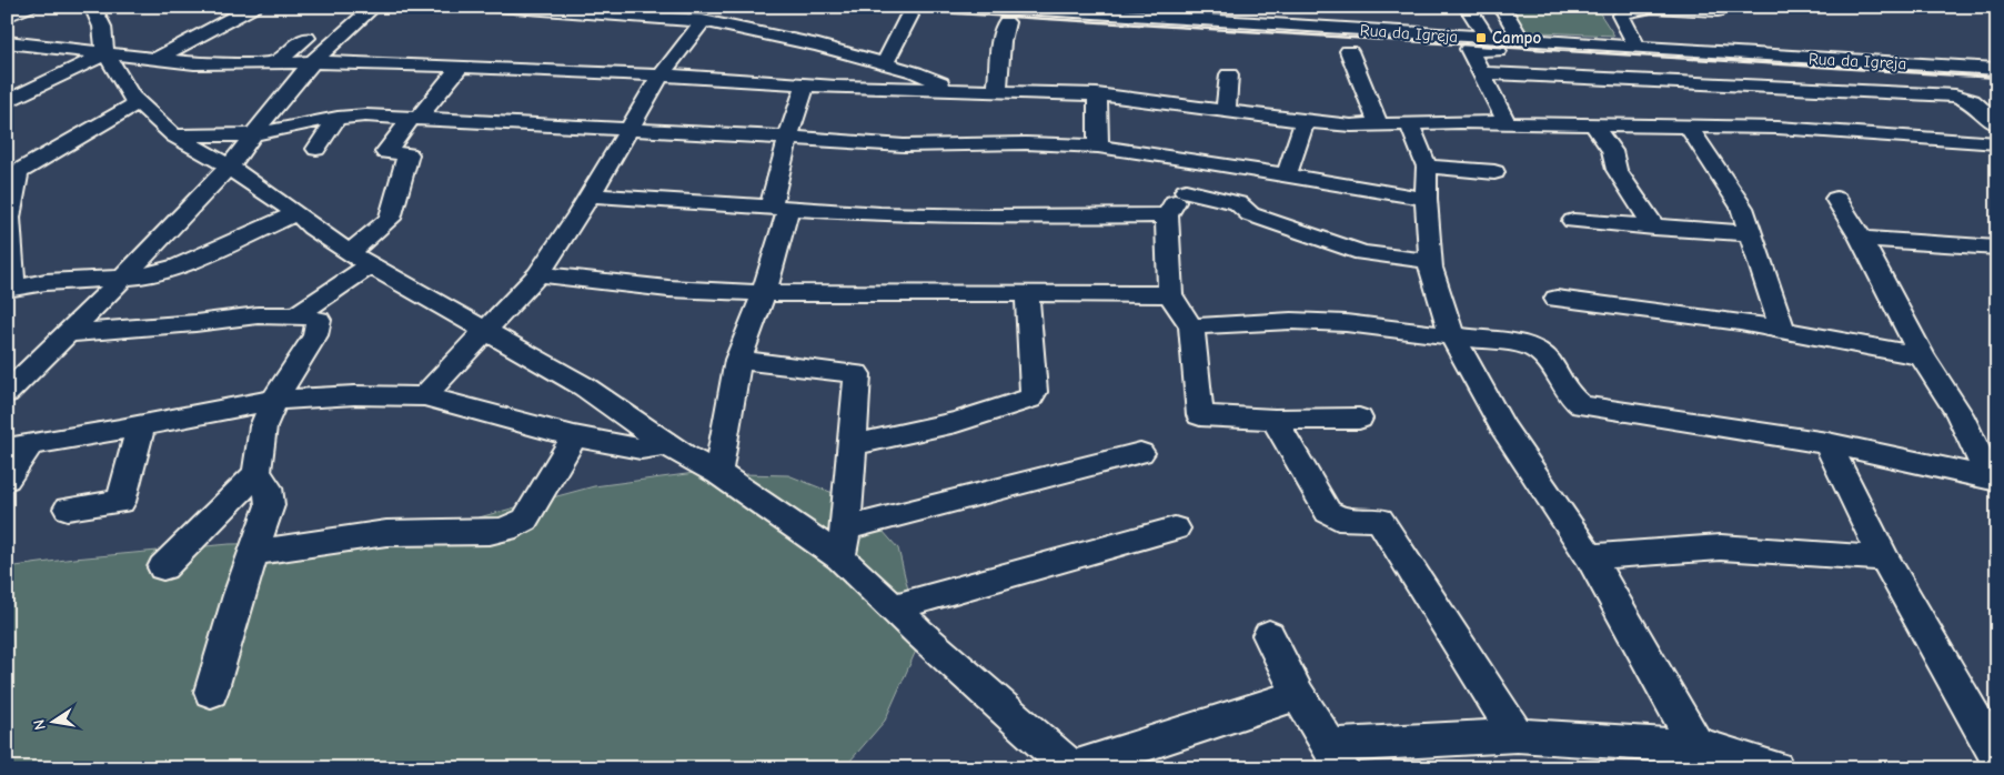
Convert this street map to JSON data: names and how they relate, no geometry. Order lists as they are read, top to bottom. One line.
{"streets":{"street":["Rua da Igreja"]},"places":{"transit":["Campo"]},"north":"left"}
